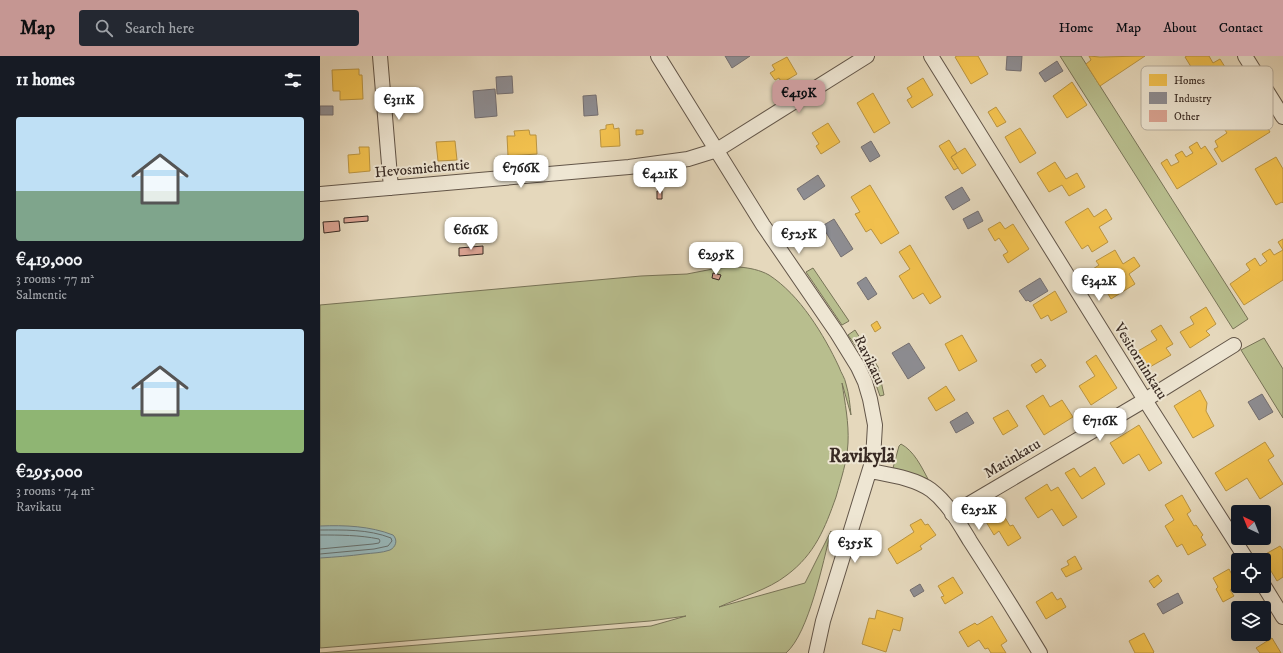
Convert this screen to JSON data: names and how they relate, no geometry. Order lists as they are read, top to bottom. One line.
{"streets":{"street":["Hevosmiehentie","Ravikatu","Vesitorninkatu","Matinkatu"]},"crossings":[["Hevosmiehentie","Ravikatu"],["Vesitorninkatu","Matinkatu"]],"districts":["Ravikylä"],"legend":["Homes","Industry","Other"],"north":"top left","page":{"header":"Map","search":"Search here","nav":["Home","Map","About","Contact"],"heading":"11 homes","price":["€419K","€311K","€766K","€421K","€616K","€525K","€295K","€342K","€716K","€252K","€355K"],"list":[{"name":"€419,000","note":"3 rooms · 77 m² · Salmentie"},{"name":"€295,000","note":"3 rooms · 74 m² · Ravikatu"}]}}
